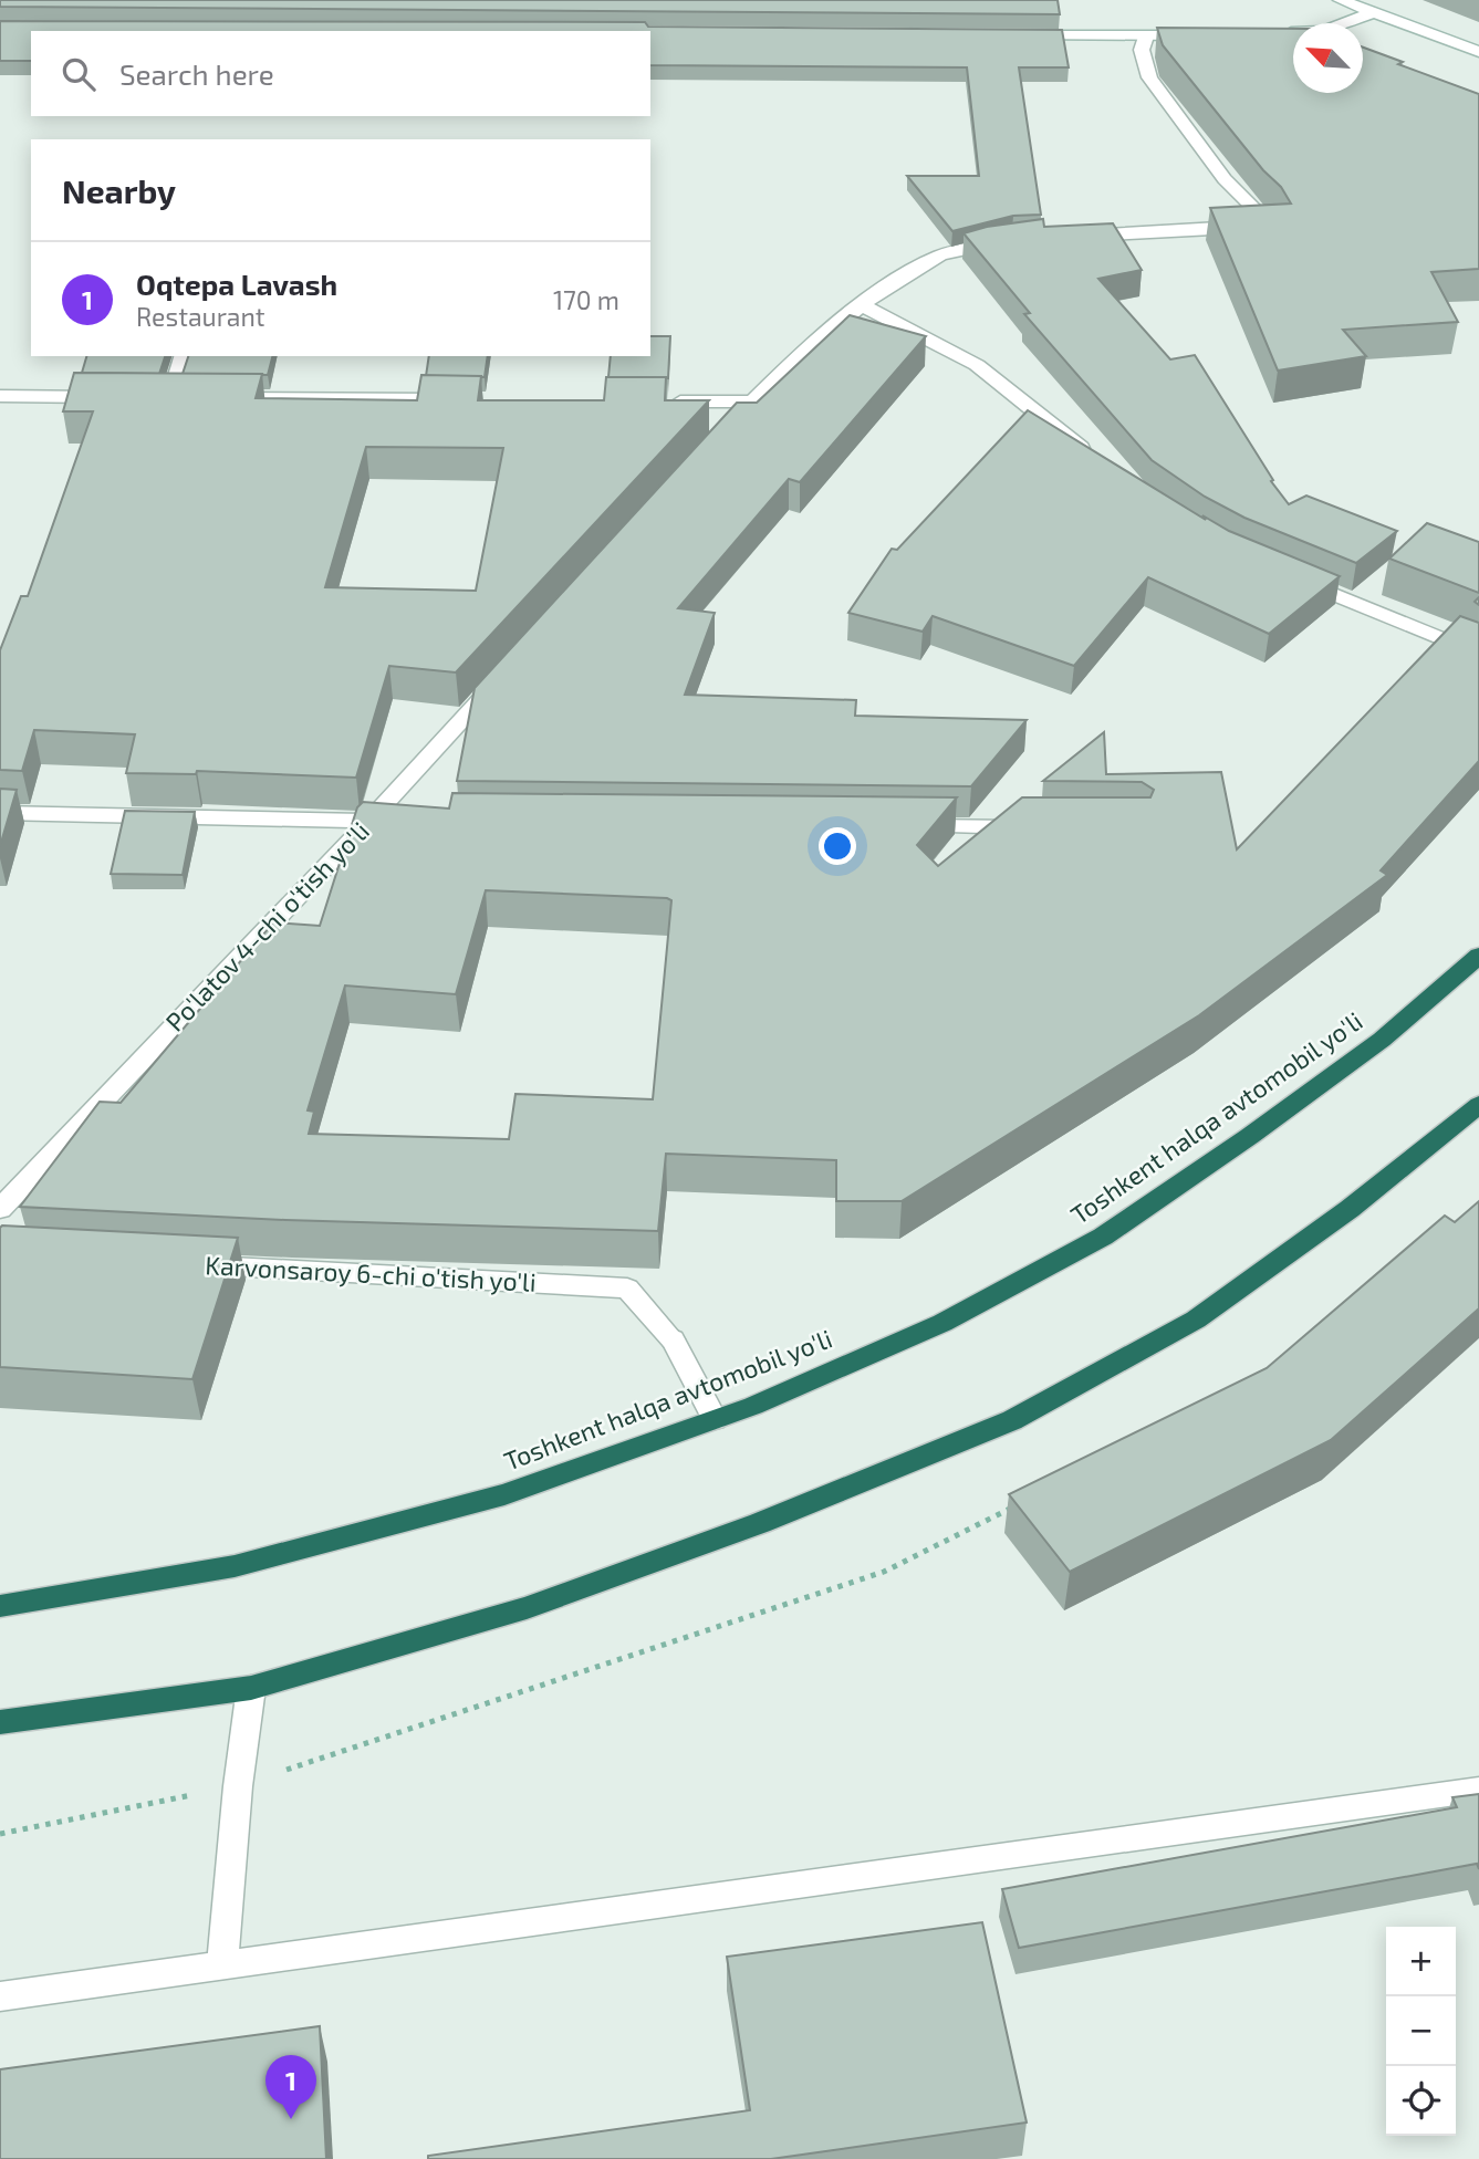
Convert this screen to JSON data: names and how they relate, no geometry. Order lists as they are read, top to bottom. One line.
{"streets":{"highway":["Toshkent halqa avtomobil yo'li"],"street":["Po'latov 4-chi o'tish yo'li","Karvonsaroy 6-chi o'tish yo'li"]},"crossings":[["Toshkent halqa avtomobil yo'li","Karvonsaroy 6-chi o'tish yo'li"]],"north":"top left","page":{"search":"Search here","heading":"Nearby","list":[{"mark":"1","name":"Oqtepa Lavash","note":"Restaurant","value":"170 m"}],"map_buttons":["+","−"],"pins":"1"}}
